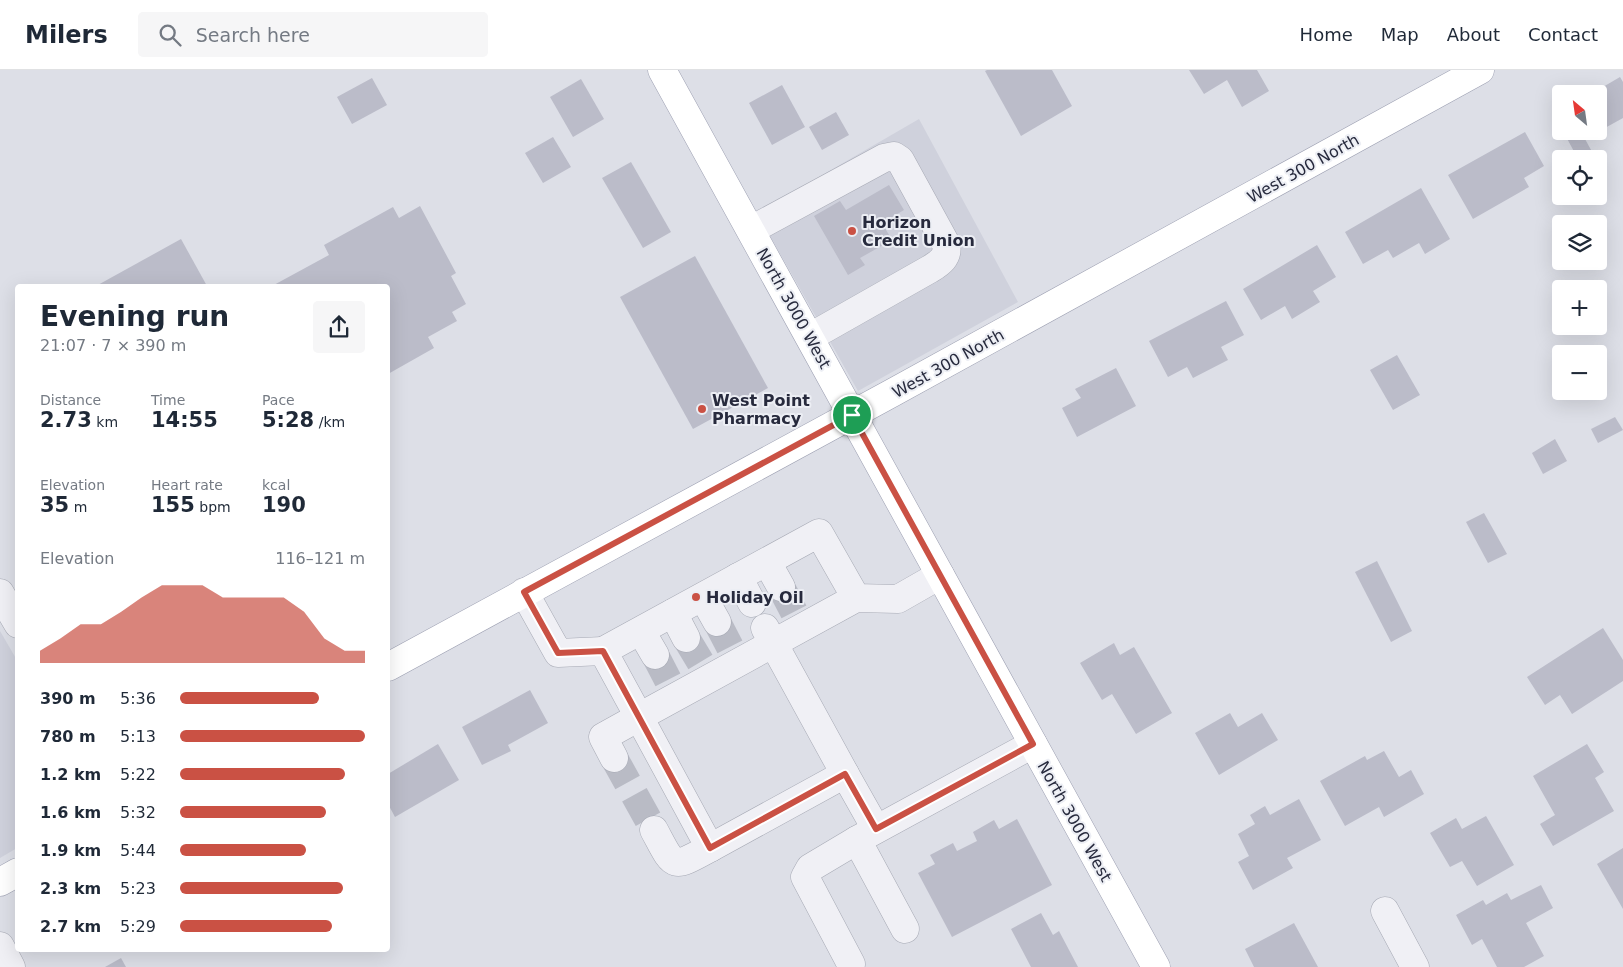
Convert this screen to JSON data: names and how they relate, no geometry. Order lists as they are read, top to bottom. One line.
{"streets":{"main road":["West 300 North","North 3000 West"]},"crossings":[["West 300 North","North 3000 West"]],"places":["Horizon Credit Union","West Point Pharmacy","Holiday Oil"],"north":"top left","page":{"header":"Milers","search":"Search here","nav":["Home","Map","About","Contact"],"map_buttons":["+","−"],"heading":["Evening run","21:07 · 7 × 390 m"],"stats":[["Distance","2.73 km"],["Time","14:55"],["Pace","5:28 /km"],["Elevation","35 m"],["Heart rate","155 bpm"],["kcal","190"]],"chart":["Elevation","116–121 m"],"list":[{"name":"390 m","note":"5:36"},{"name":"780 m","note":"5:13"},{"name":"1.2 km","note":"5:22"},{"name":"1.6 km","note":"5:32"},{"name":"1.9 km","note":"5:44"},{"name":"2.3 km","note":"5:23"},{"name":"2.7 km","note":"5:29"}]}}
